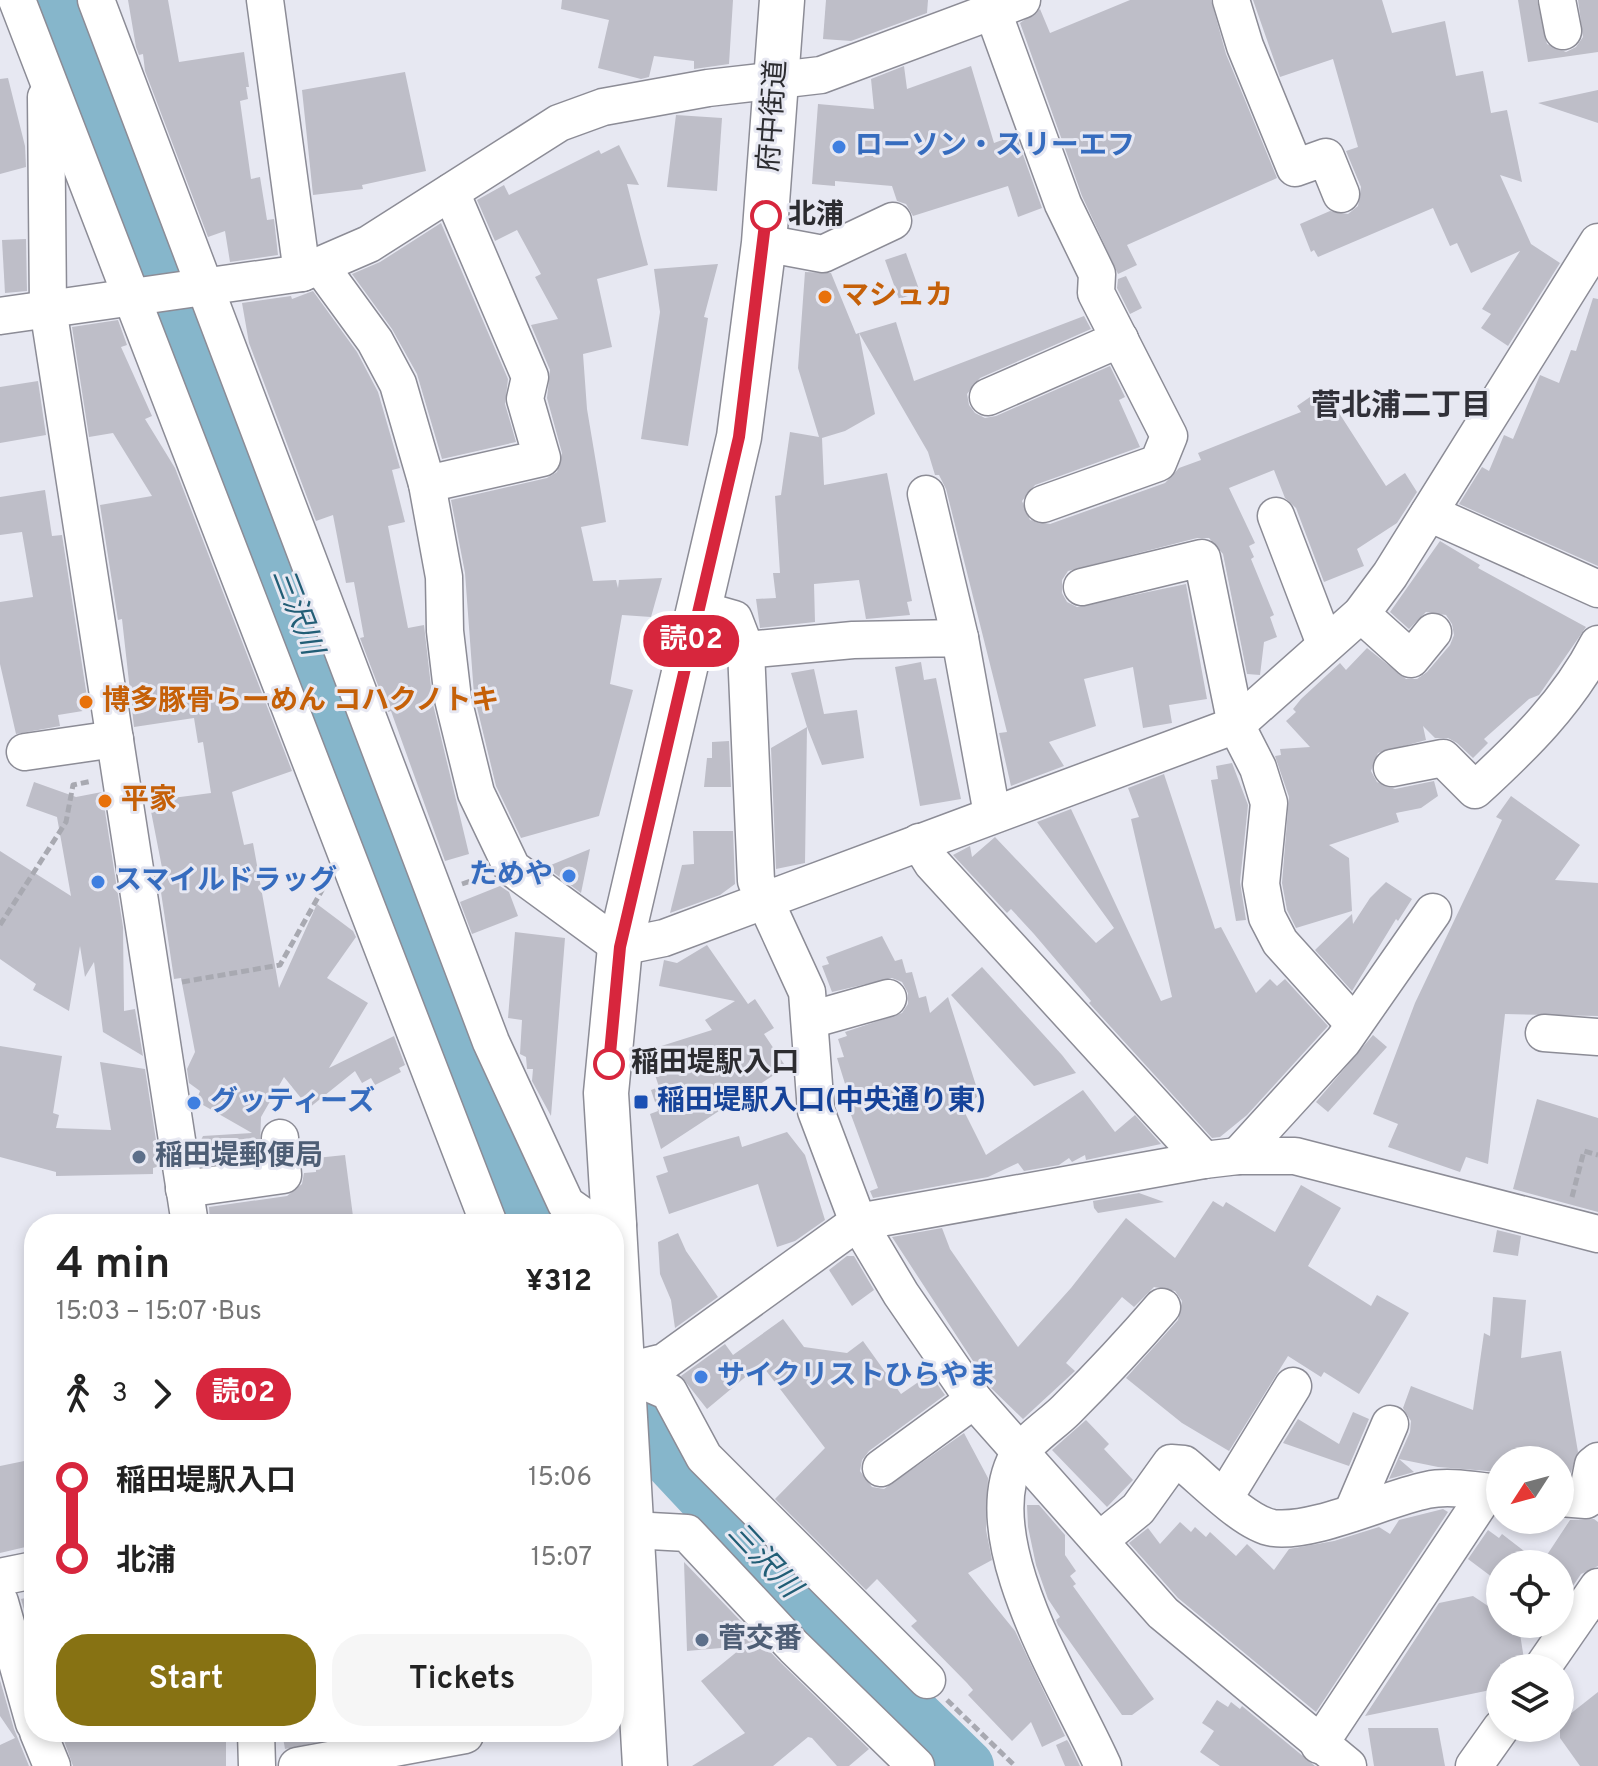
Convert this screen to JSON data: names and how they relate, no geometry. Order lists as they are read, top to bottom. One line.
{"streets":{"main road":["府中街道"]},"districts":["菅北浦二丁目"],"water":["三沢川"],"places":{"other":["ローソン・スリーエフ","北浦","マシュカ","博多豚骨らーめん コハクノトキ","平家","ためや","スマイルドラッグ","稲田堤駅入口","グッティーズ","稲田堤郵便局","サイクリストひらやま","菅交番"],"transit":["稲田堤駅入口(中央通り東)"]},"lines":["bus line 読02"],"north":"bottom left","page":{"on_map":"読02","heading":["4 min","15:03 – 15:07 · Bus","¥312"],"legs":["3","読02"],"list":[{"name":"稲田堤駅入口","value":"15:06"},{"name":"北浦","value":"15:07"}],"buttons":["Start","Tickets"]}}
